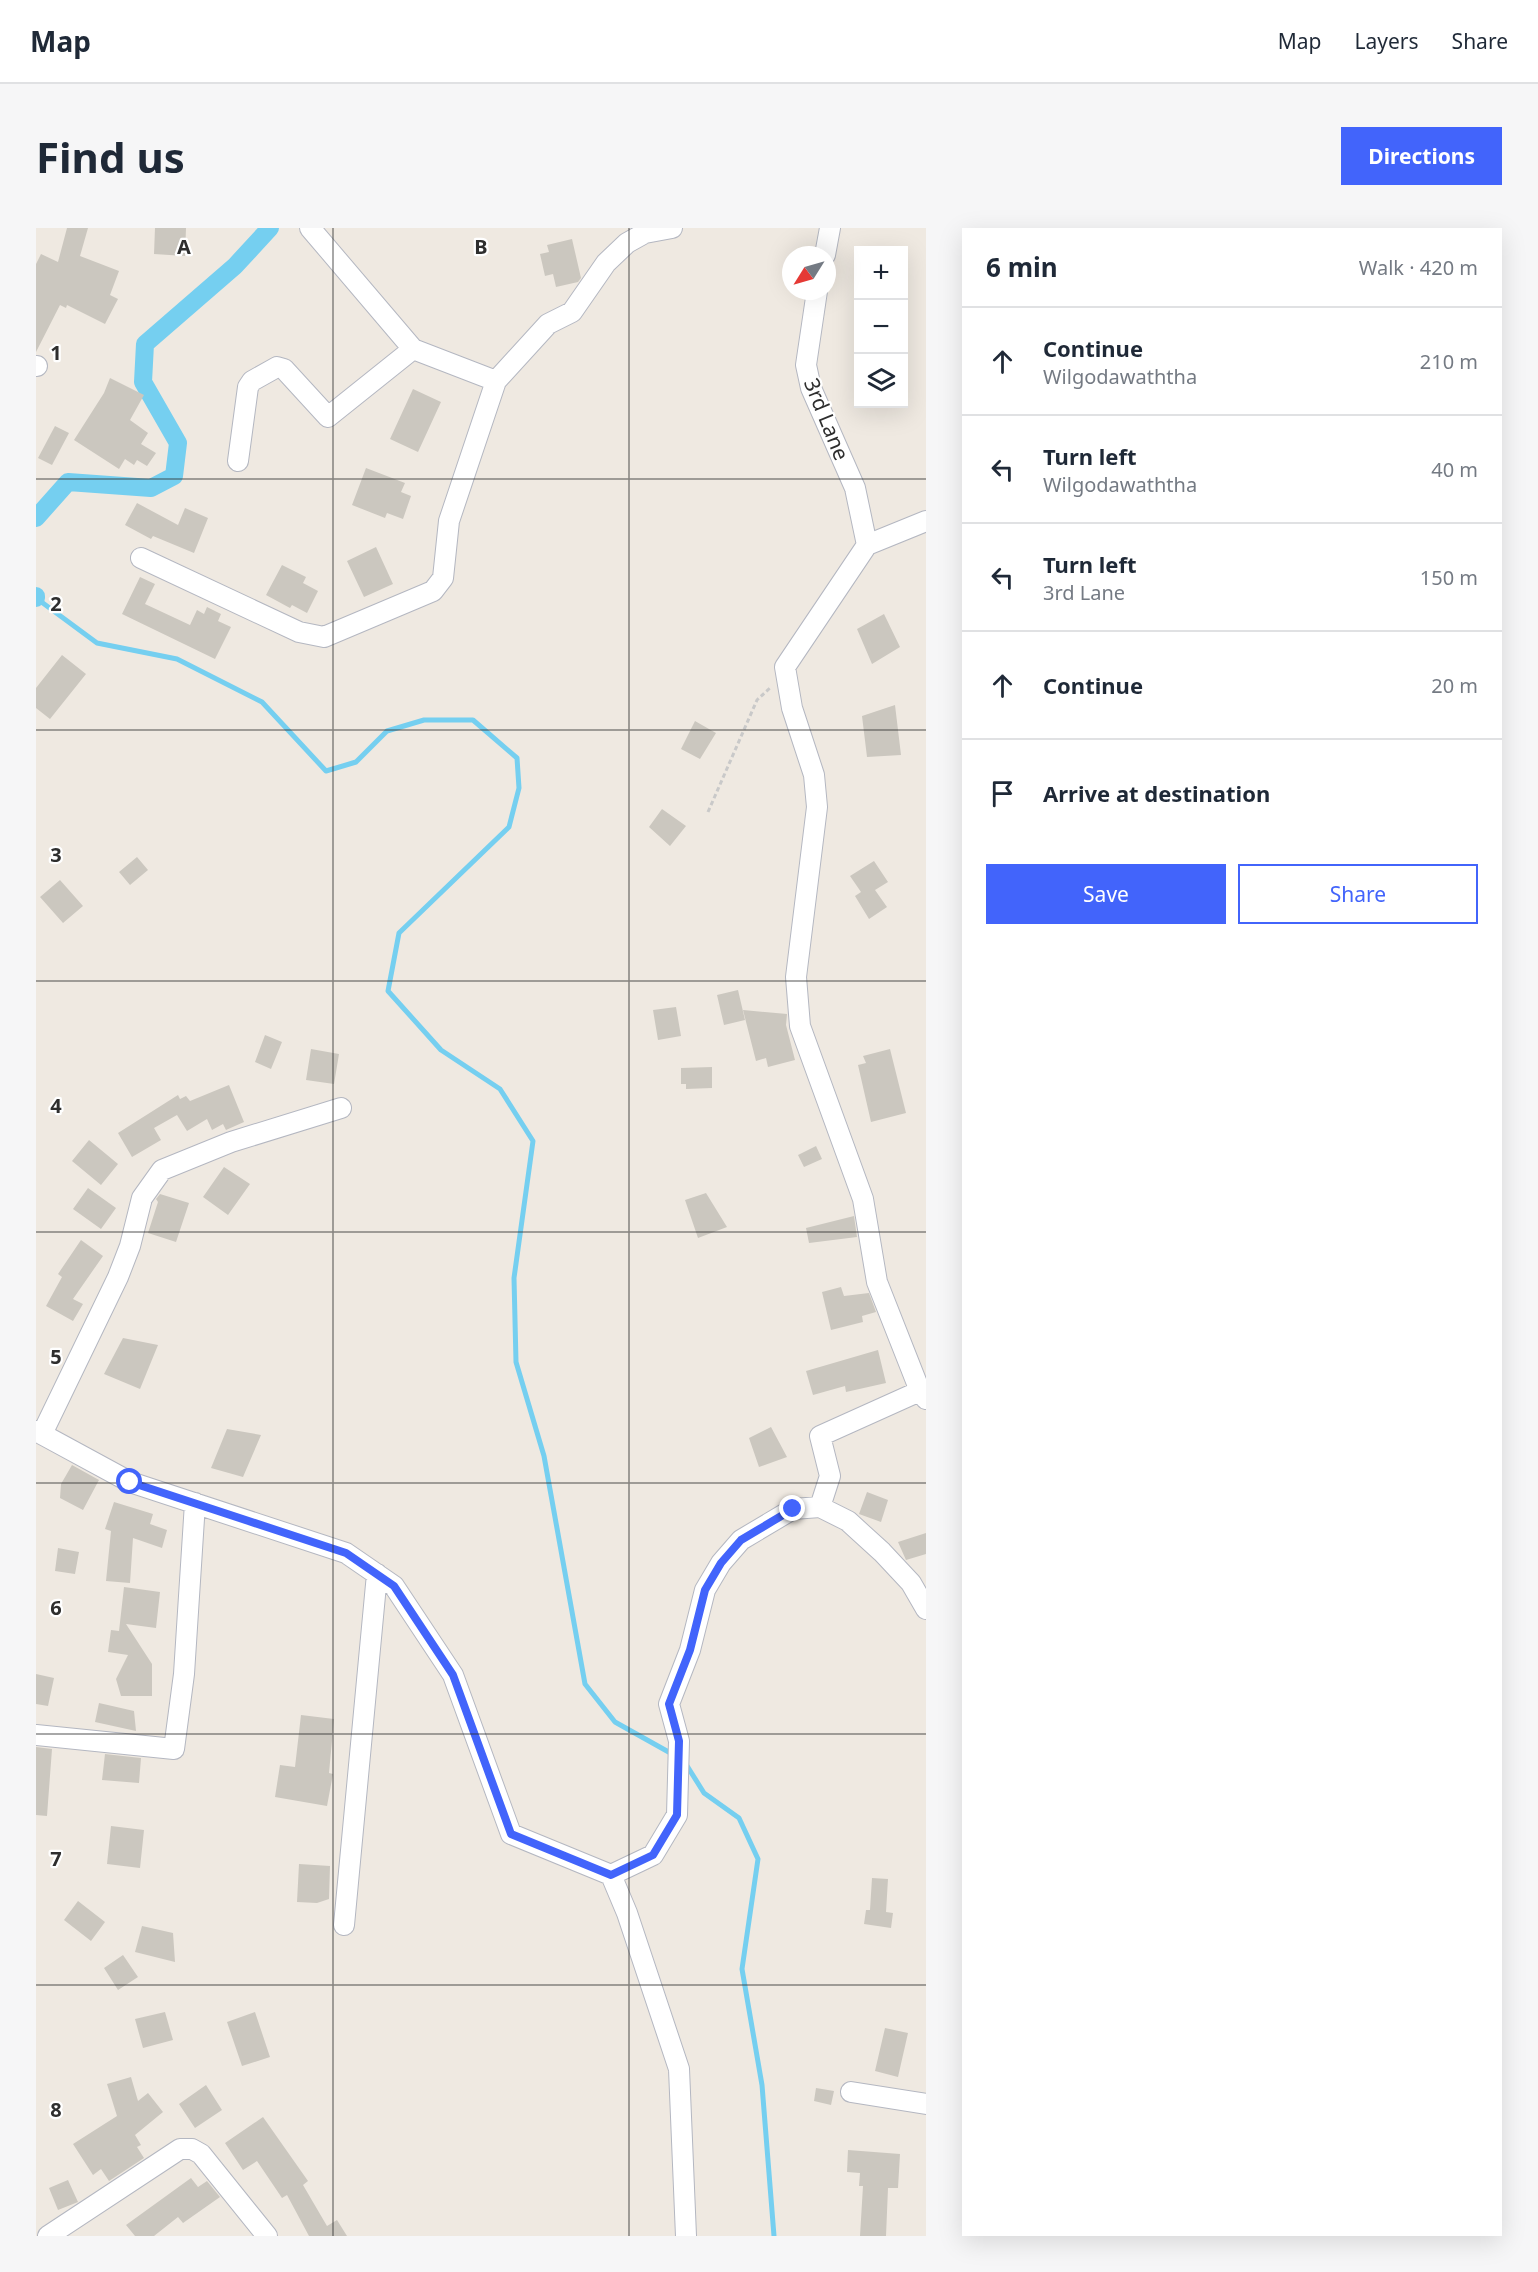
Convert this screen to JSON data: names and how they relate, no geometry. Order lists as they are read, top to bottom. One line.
{"streets":{"street":["3rd Lane"]},"north":"bottom left","page":{"header":"Map","nav":["Map","Layers","Share"],"buttons":["Directions",["Save","Share"]],"title":"Find us","heading":["6 min","Walk · 420 m"],"map_buttons":["+","−"],"list":[["Continue","Wilgodawaththa","210 m"],["Turn left","Wilgodawaththa","40 m"],["Turn left","3rd Lane","150 m"],["Continue","20 m"],"Arrive at destination"]},"grid":{"columns":["A","B"],"rows":["1","2","3","4","5","6","7","8"]}}
